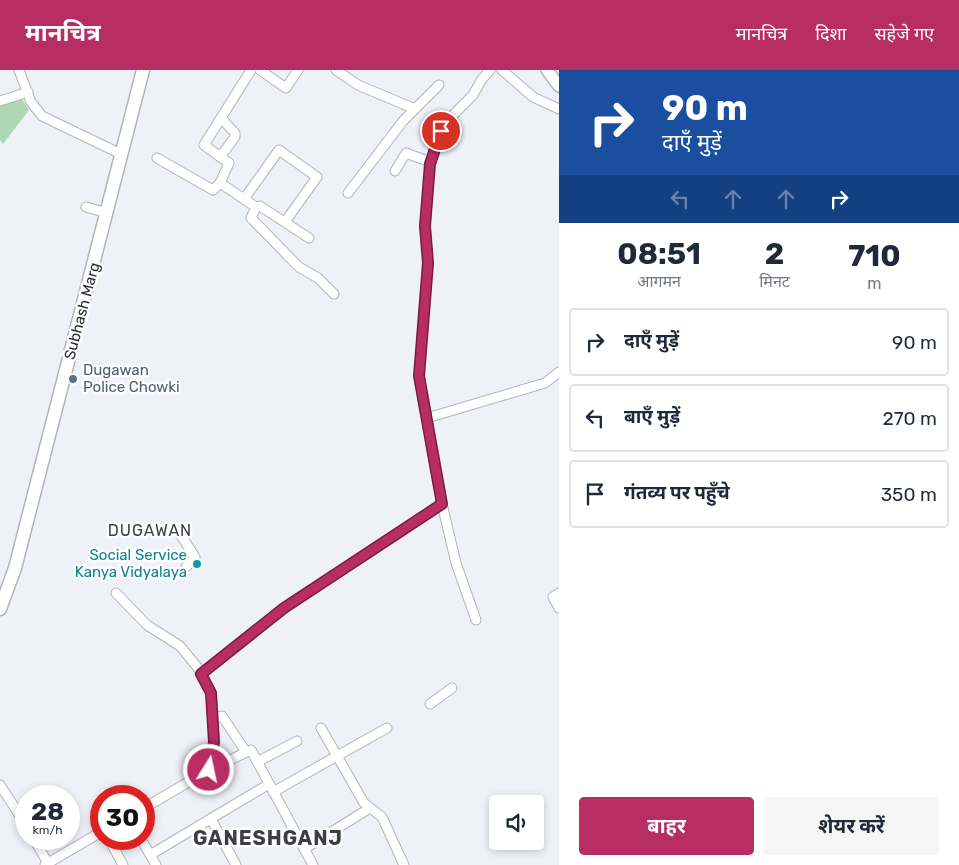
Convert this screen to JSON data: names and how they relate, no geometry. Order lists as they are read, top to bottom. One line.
{"streets":{"main road":["Subhash Marg"]},"districts":["DUGAWAN","GANESHGANJ"],"places":["Dugawan Police Chowki","Social Service Kanya Vidyalaya"],"page":{"header":"मानचित्र","nav":["मानचित्र","दिशा","सहेजे गए"],"turn":["90 m","दाएँ मुड़ें"],"eta":["08:51","आगमन","2","मिनट","710","m"],"list":[{"name":"दाएँ मुड़ें","value":"90 m"},{"name":"बाएँ मुड़ें","value":"270 m"},{"name":"गंतव्य पर पहुँचे","value":"350 m"}],"speed":"28 km/h","limit":"30","buttons":["बाहर","शेयर करें"]}}
